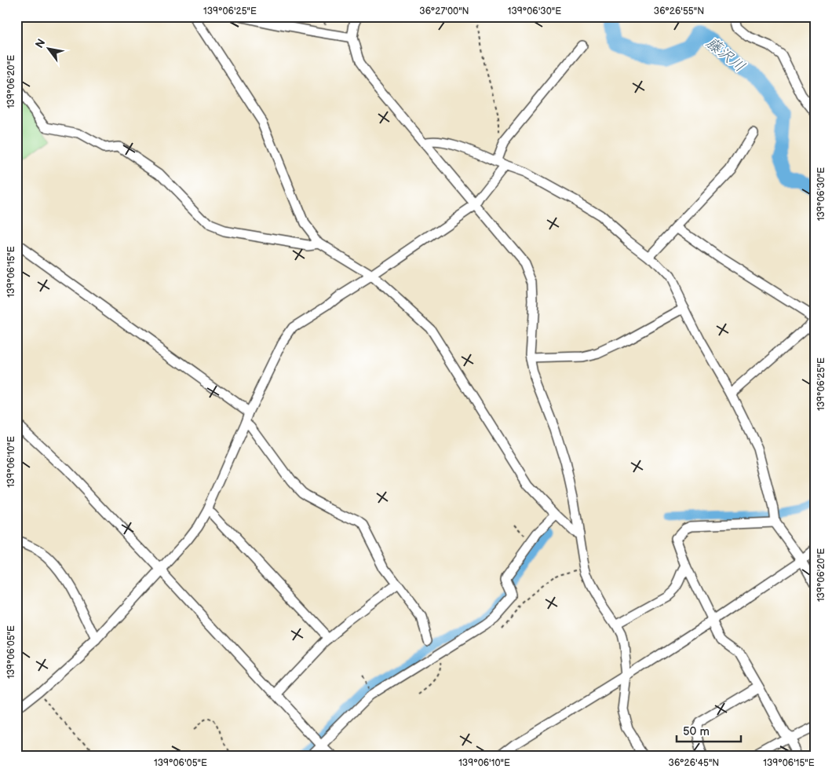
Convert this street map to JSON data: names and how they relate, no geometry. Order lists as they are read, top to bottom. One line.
{"water":["藤沢川"],"scale_bar":"50 m","north":"top left","coordinates":["139°06'25\"E","36°27'00\"N","139°06'30\"E","36°26'55\"N","139°06'20\"E","139°06'15\"E","139°06'10\"E","139°06'05\"E","36°26'45\"N"]}
